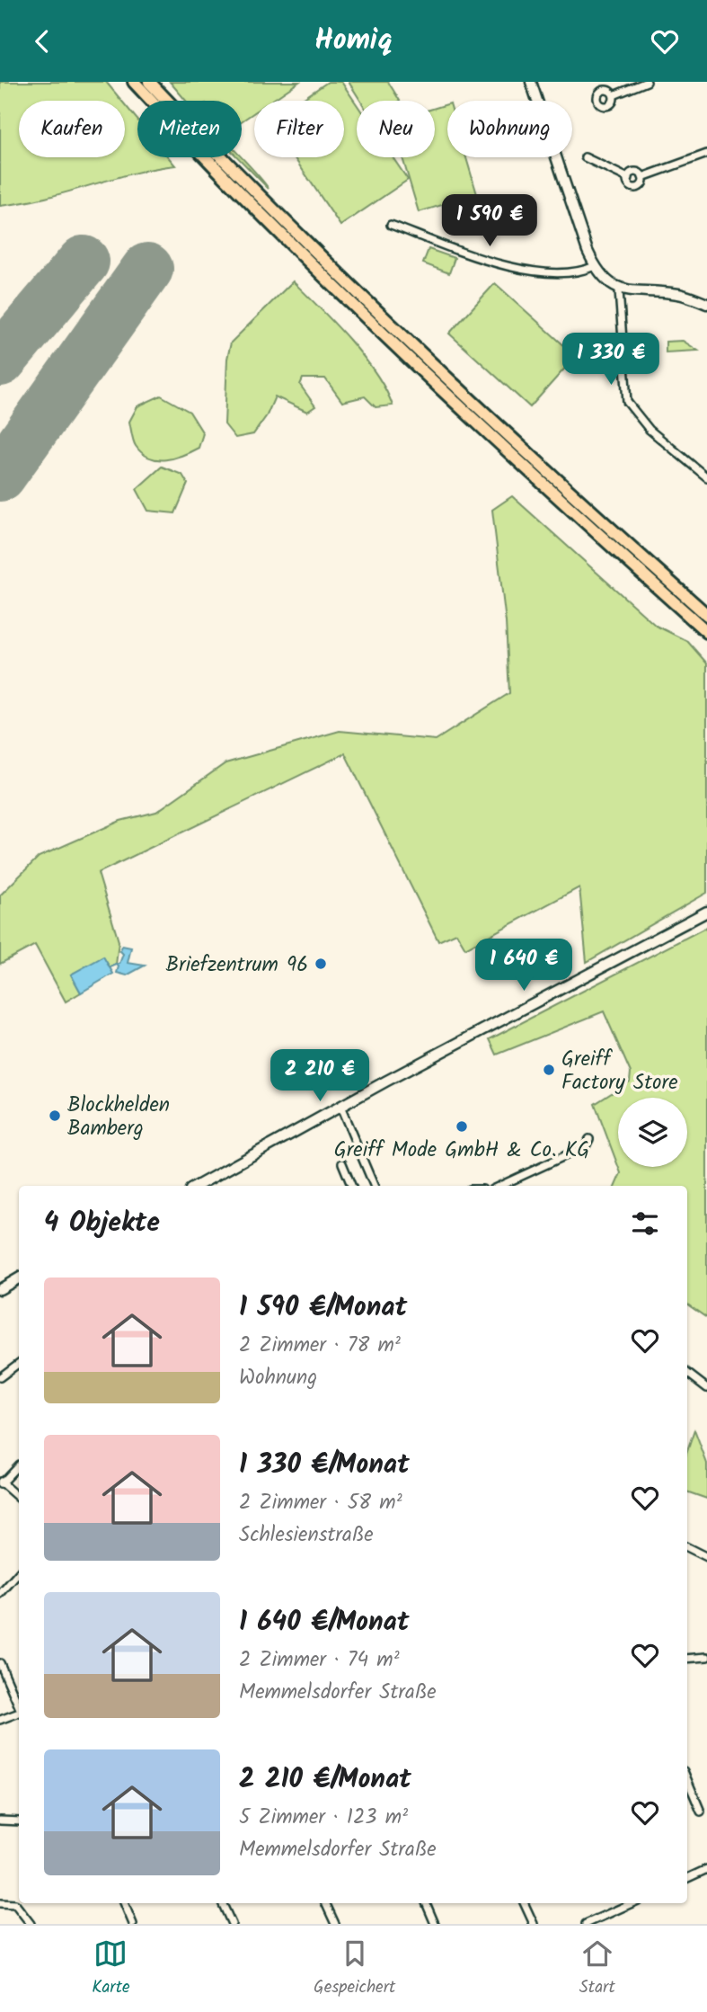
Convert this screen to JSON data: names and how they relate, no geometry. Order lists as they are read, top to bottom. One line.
{"places":["Briefzentrum 96","Greiff Factory Store","Blockhelden Bamberg","Greiff Mode GmbH & Co. KG"],"page":{"header":"Homiq","chip":["Kaufen","Mieten","Filter","Neu","Wohnung"],"price":["1 590 €","1 330 €","1 640 €","2 210 €"],"heading":"4 Objekte","list":[{"name":"1 590 €/Monat","note":"2 Zimmer · 78 m² · Wohnung"},{"name":"1 330 €/Monat","note":"2 Zimmer · 58 m² · Schlesienstraße"},{"name":"1 640 €/Monat","note":"2 Zimmer · 74 m² · Memmelsdorfer Straße"},{"name":"2 210 €/Monat","note":"5 Zimmer · 123 m² · Memmelsdorfer Straße"}],"tabs":["Karte","Gespeichert","Start"]}}
